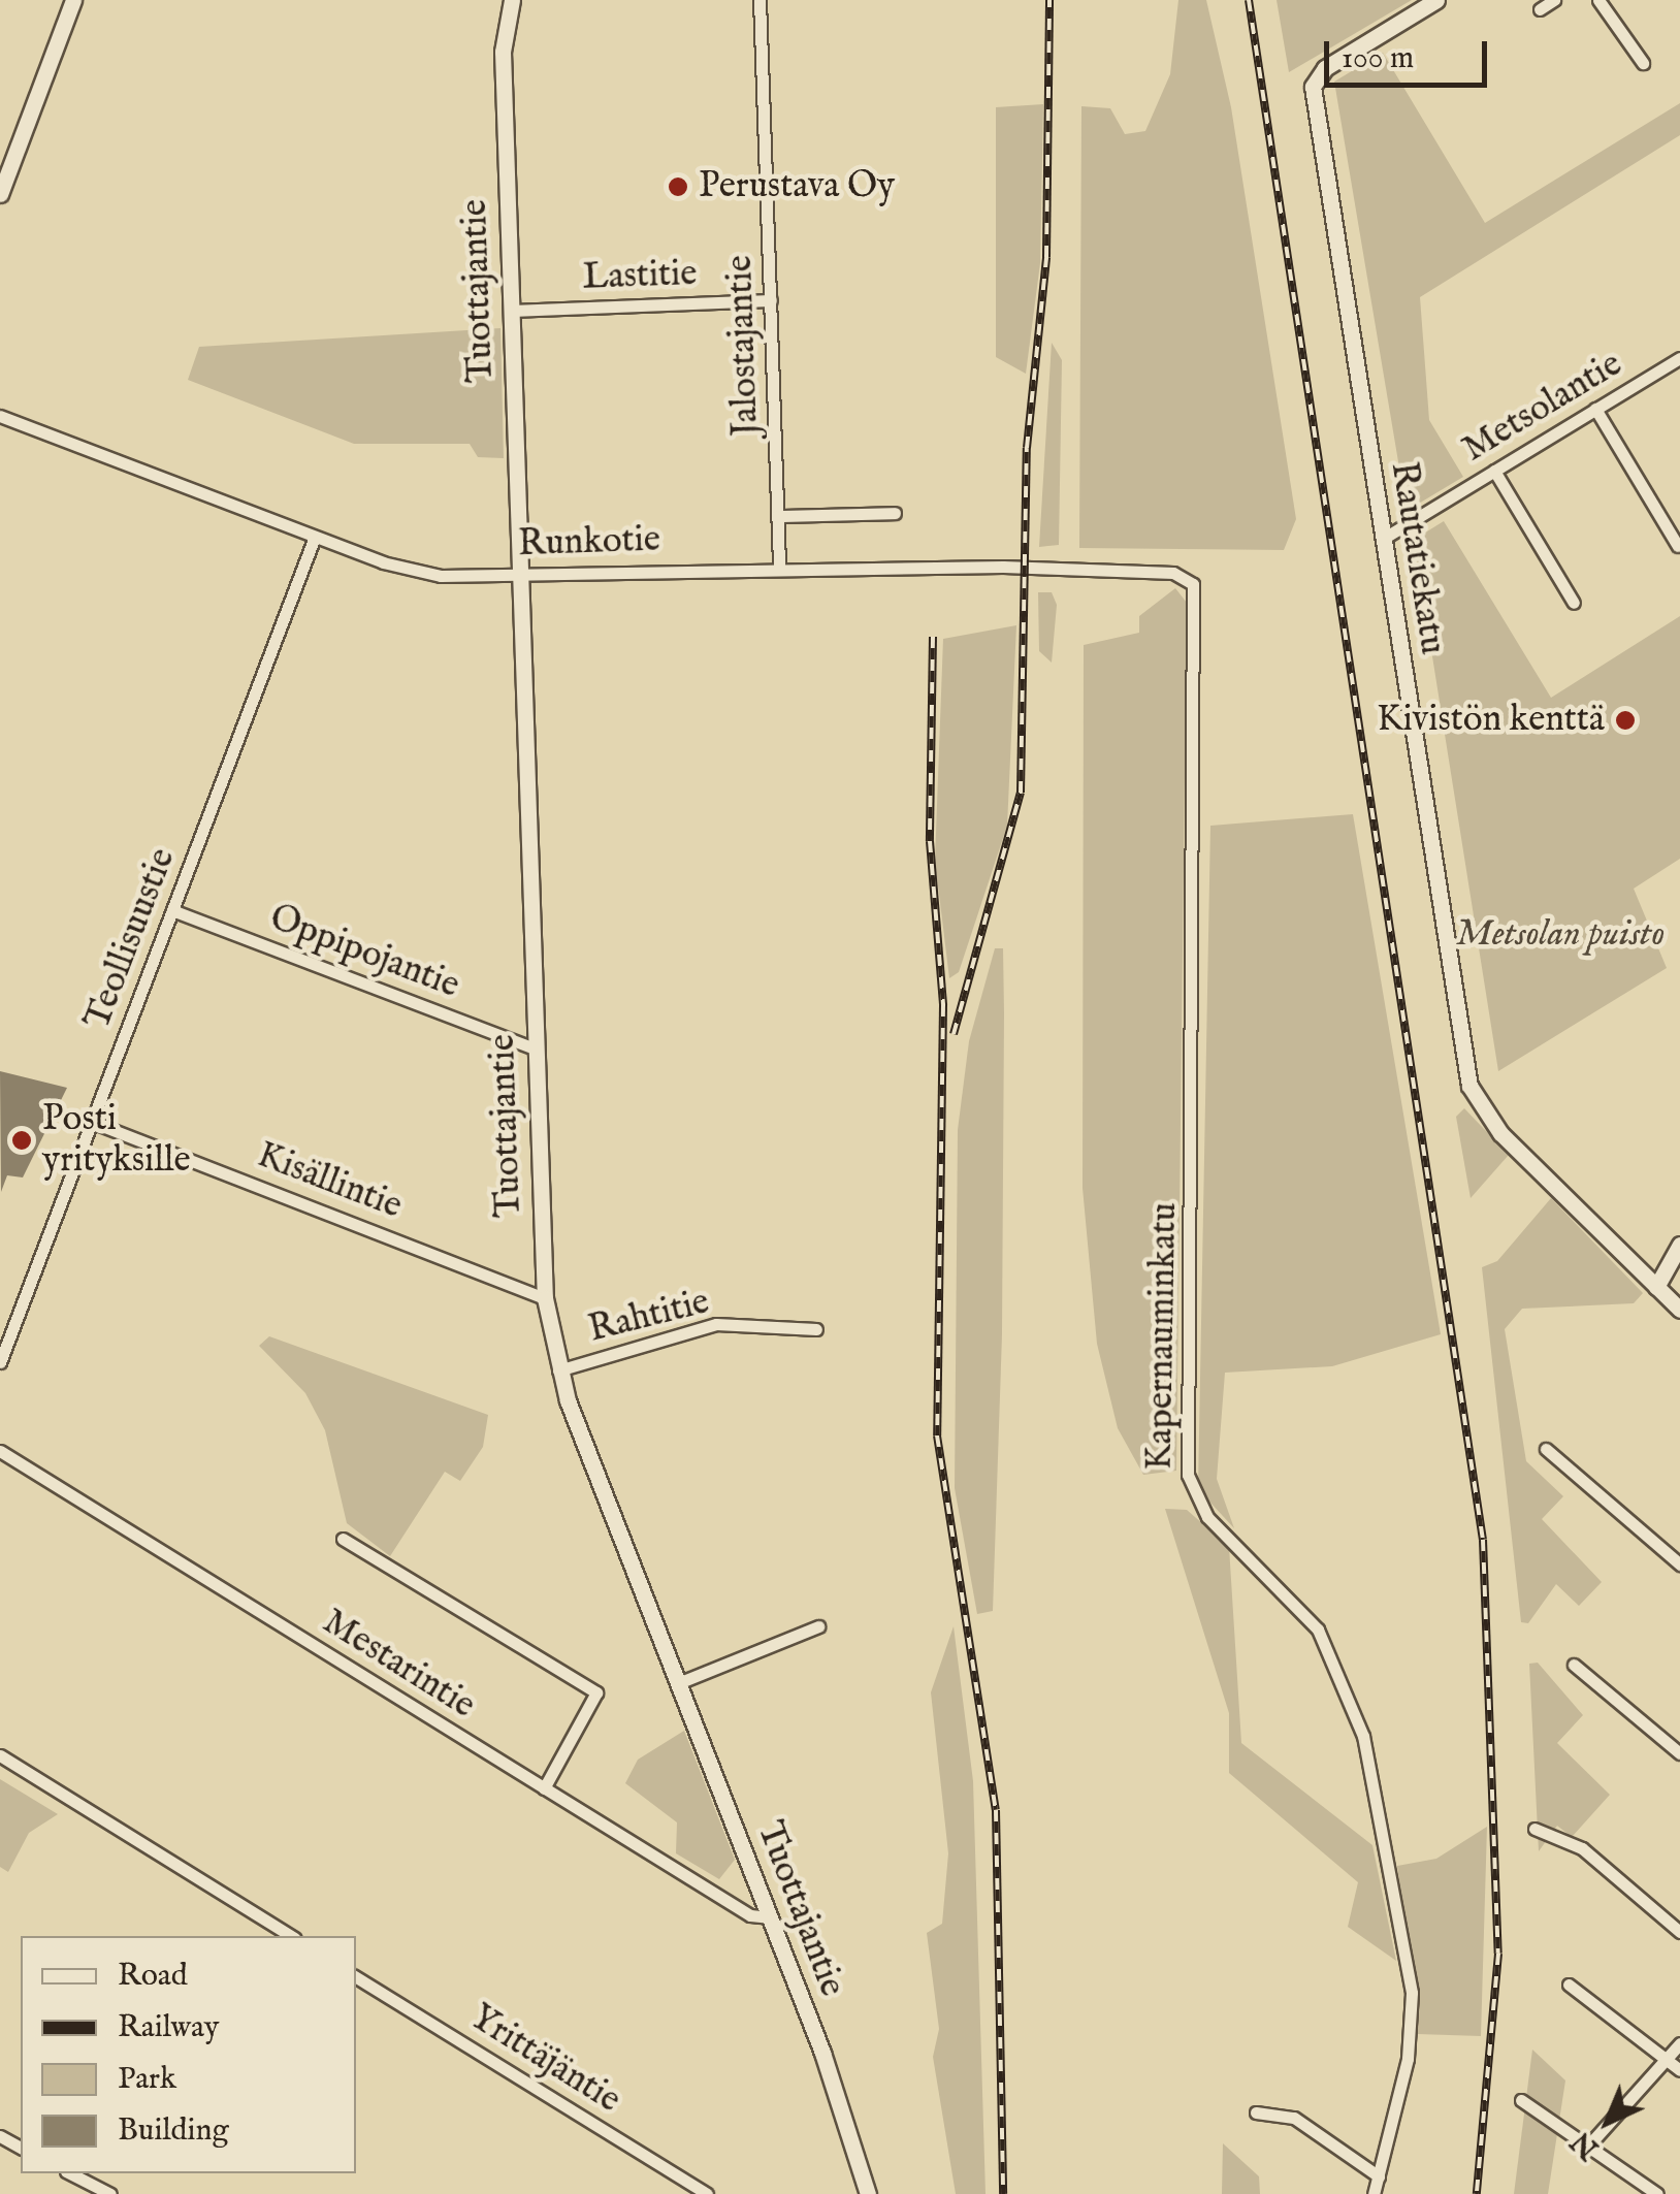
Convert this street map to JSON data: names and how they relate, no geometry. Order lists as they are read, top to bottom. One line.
{"streets":{"street":["Lastitie","Tuottajantie","Jalostajantie","Metsolantie","Runkotie","Rautatiekatu","Teollisuustie","Oppipojantie","Kisällintie","Rahtitie","Kapernauminkatu","Mestarintie","Yrittäjäntie"]},"crossings":[["Lastitie","Tuottajantie"],["Lastitie","Jalostajantie"],["Tuottajantie","Runkotie"],["Tuottajantie","Oppipojantie"],["Tuottajantie","Kisällintie"],["Tuottajantie","Rahtitie"],["Tuottajantie","Mestarintie"],["Jalostajantie","Runkotie"],["Metsolantie","Rautatiekatu"],["Runkotie","Teollisuustie"],["Runkotie","Kapernauminkatu"],["Teollisuustie","Oppipojantie"],["Teollisuustie","Kisällintie"]],"parks":["Metsolan puisto"],"places":["Perustava Oy","Kivistön kenttä","Posti yrityksille"],"legend":["Road","Railway","Park","Building"],"scale_bar":"100 m","north":"bottom left"}
